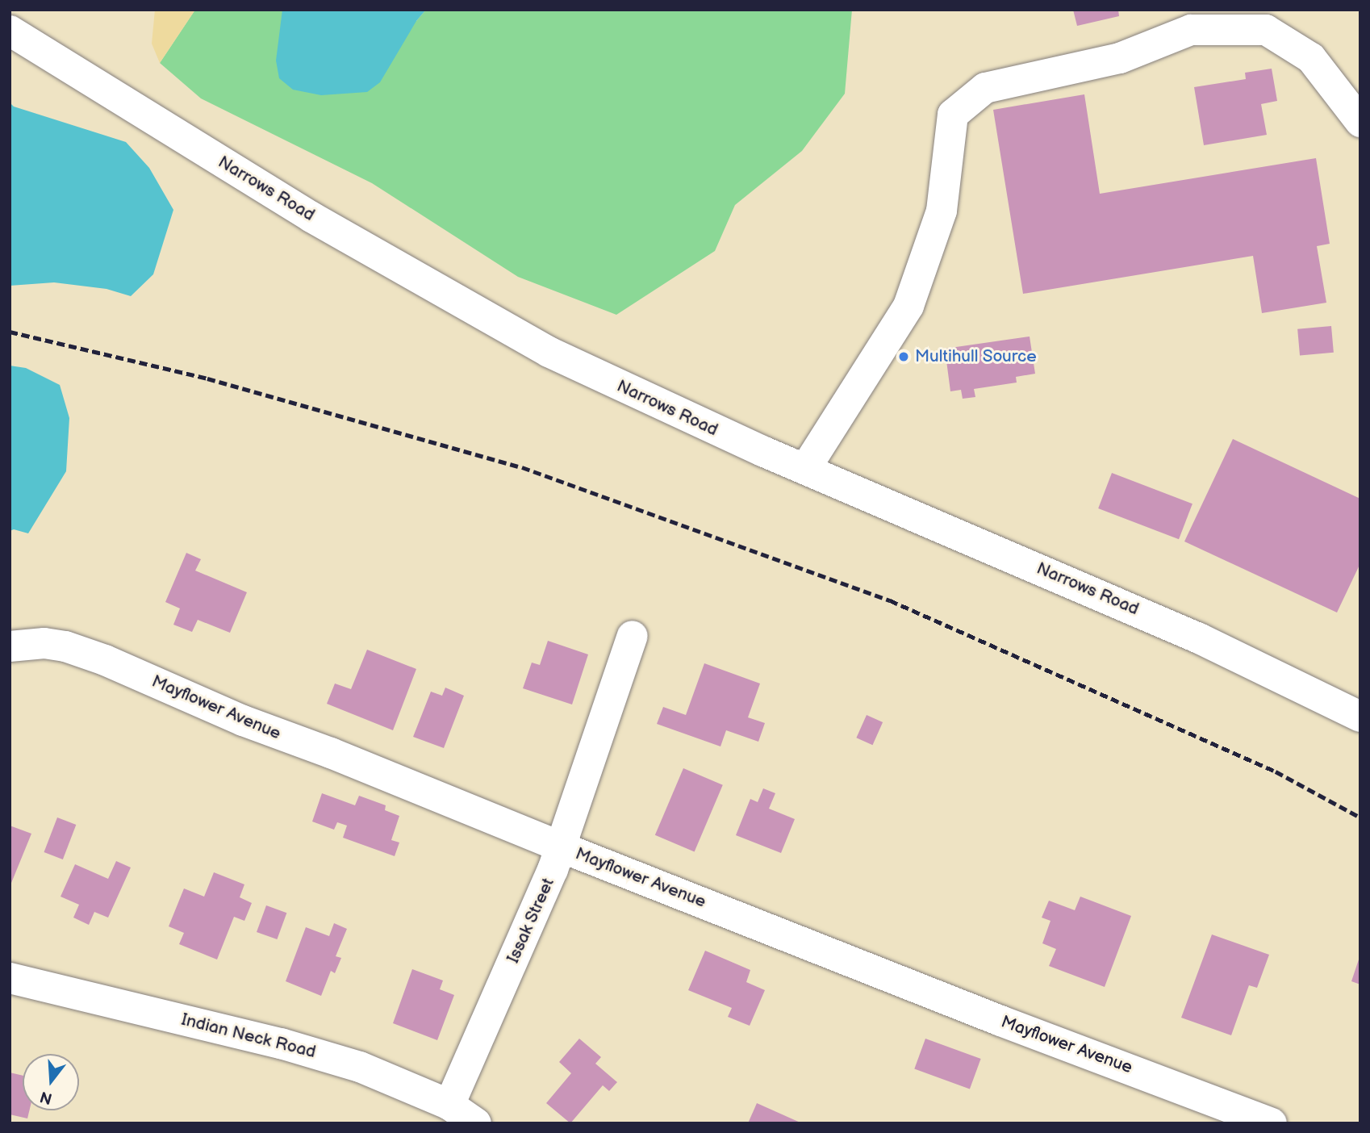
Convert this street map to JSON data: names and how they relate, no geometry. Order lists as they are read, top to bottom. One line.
{"streets":{"street":["Narrows Road","Mayflower Avenue","Issak Street","Indian Neck Road"]},"crossings":[["Mayflower Avenue","Issak Street"],["Issak Street","Indian Neck Road"]],"places":["Multihull Source"],"north":"bottom"}
